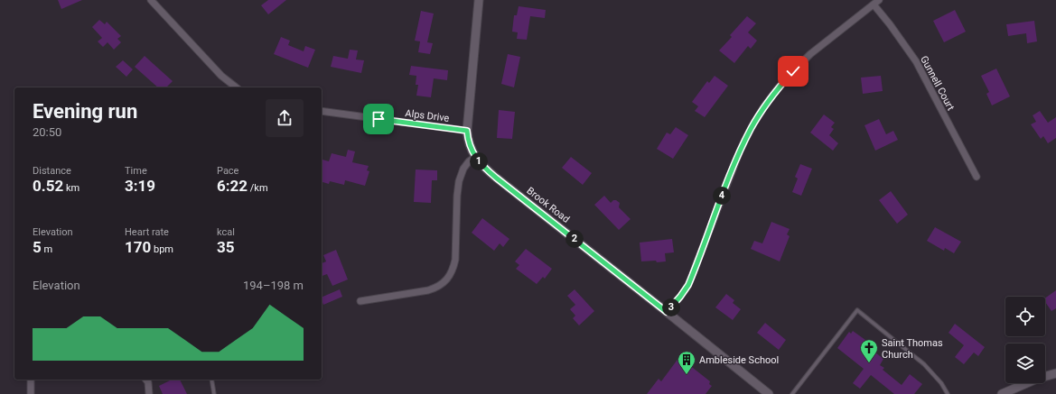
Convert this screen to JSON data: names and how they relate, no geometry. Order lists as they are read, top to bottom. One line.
{"streets":{"street":["Gunnell Court","Alps Drive","Brook Road"]},"crossings":[["Alps Drive","Brook Road"]],"places":{"church":["Saint Thomas Church"],"building":["Ambleside School"]},"page":{"heading":["Evening run","20:50"],"stats":[["Distance","0.52 km"],["Time","3:19"],["Pace","6:22 /km"],["Elevation","5 m"],["Heart rate","170 bpm"],["kcal","35"]],"pins":["1","4","2","3"],"chart":["Elevation","194–198 m"]}}
